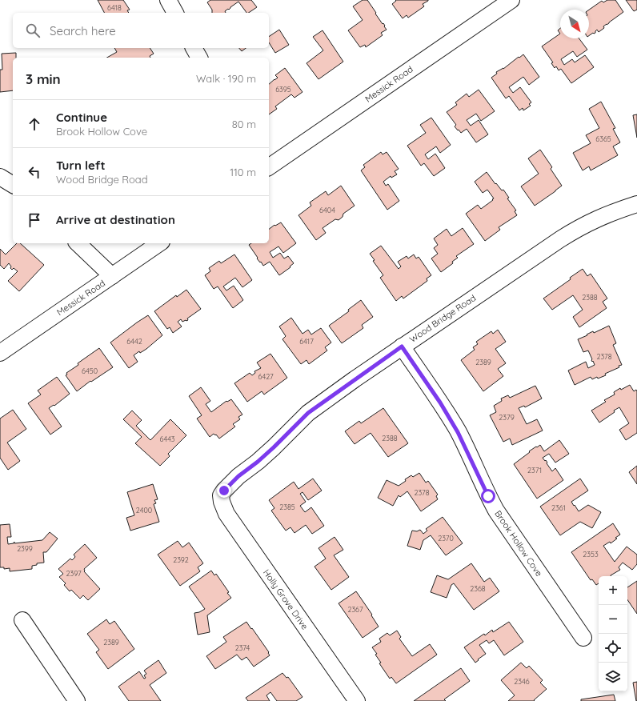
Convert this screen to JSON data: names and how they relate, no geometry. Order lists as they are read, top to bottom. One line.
{"streets":{"street":["Messick Road","Wood Bridge Road","Brook Hollow Cove","Holly Grove Drive"]},"crossings":[["Wood Bridge Road","Brook Hollow Cove"],["Wood Bridge Road","Holly Grove Drive"]],"house_numbers":["6418","6395","6365","6404","2388","6442","6417","2378","2389","6450","6427","2379","2388","6443","2371","2378","2385","2361","2400","2370","2399","2353","2392","2397","2368","2367","2389","2374","2346"],"north":"bottom right","page":{"search":"Search here","heading":["3 min","Walk · 190 m"],"list":[["Continue","Brook Hollow Cove","80 m"],["Turn left","Wood Bridge Road","110 m"],"Arrive at destination"],"map_buttons":["+","−"]}}
